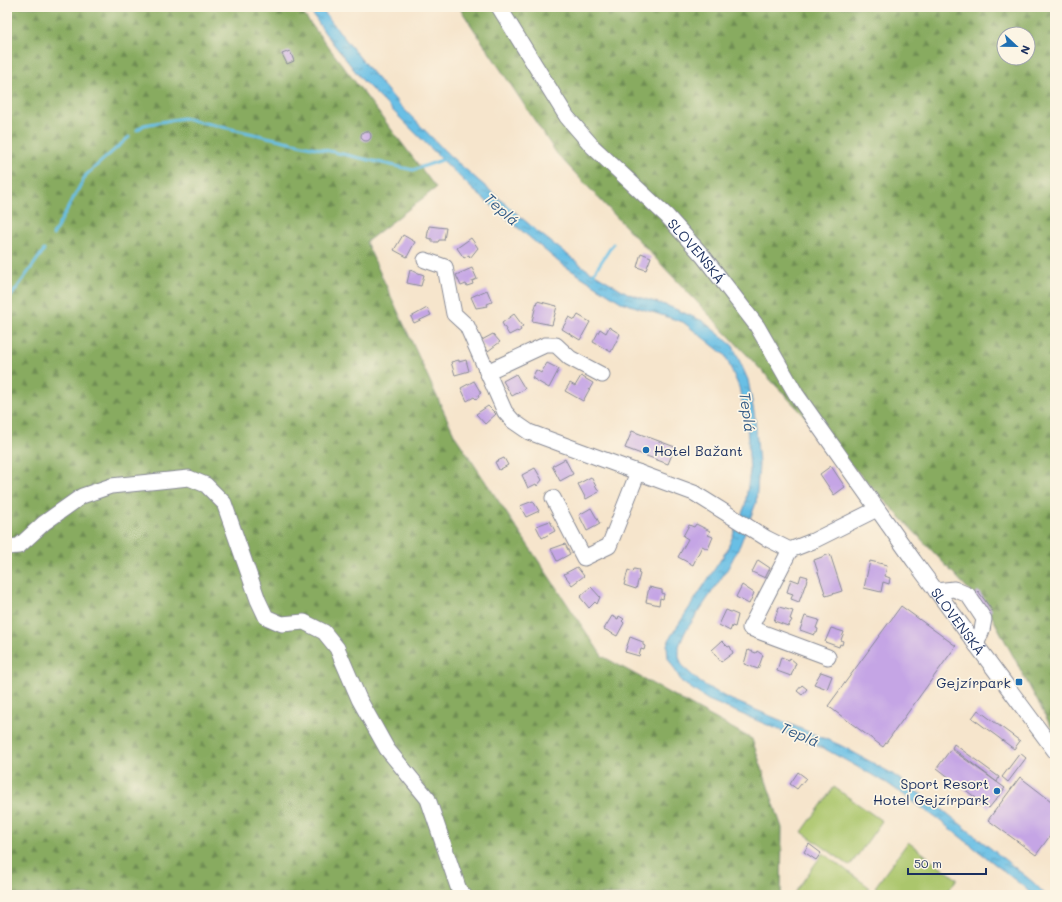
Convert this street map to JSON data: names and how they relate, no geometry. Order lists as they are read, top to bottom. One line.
{"streets":{"street":["SLOVENSKÁ"]},"water":["Teplá"],"places":{"other":["Hotel Bažant","Sport Resort Hotel Gejzírpark"],"transit":["Gejzírpark"]},"scale_bar":"50 m","north":"right"}
